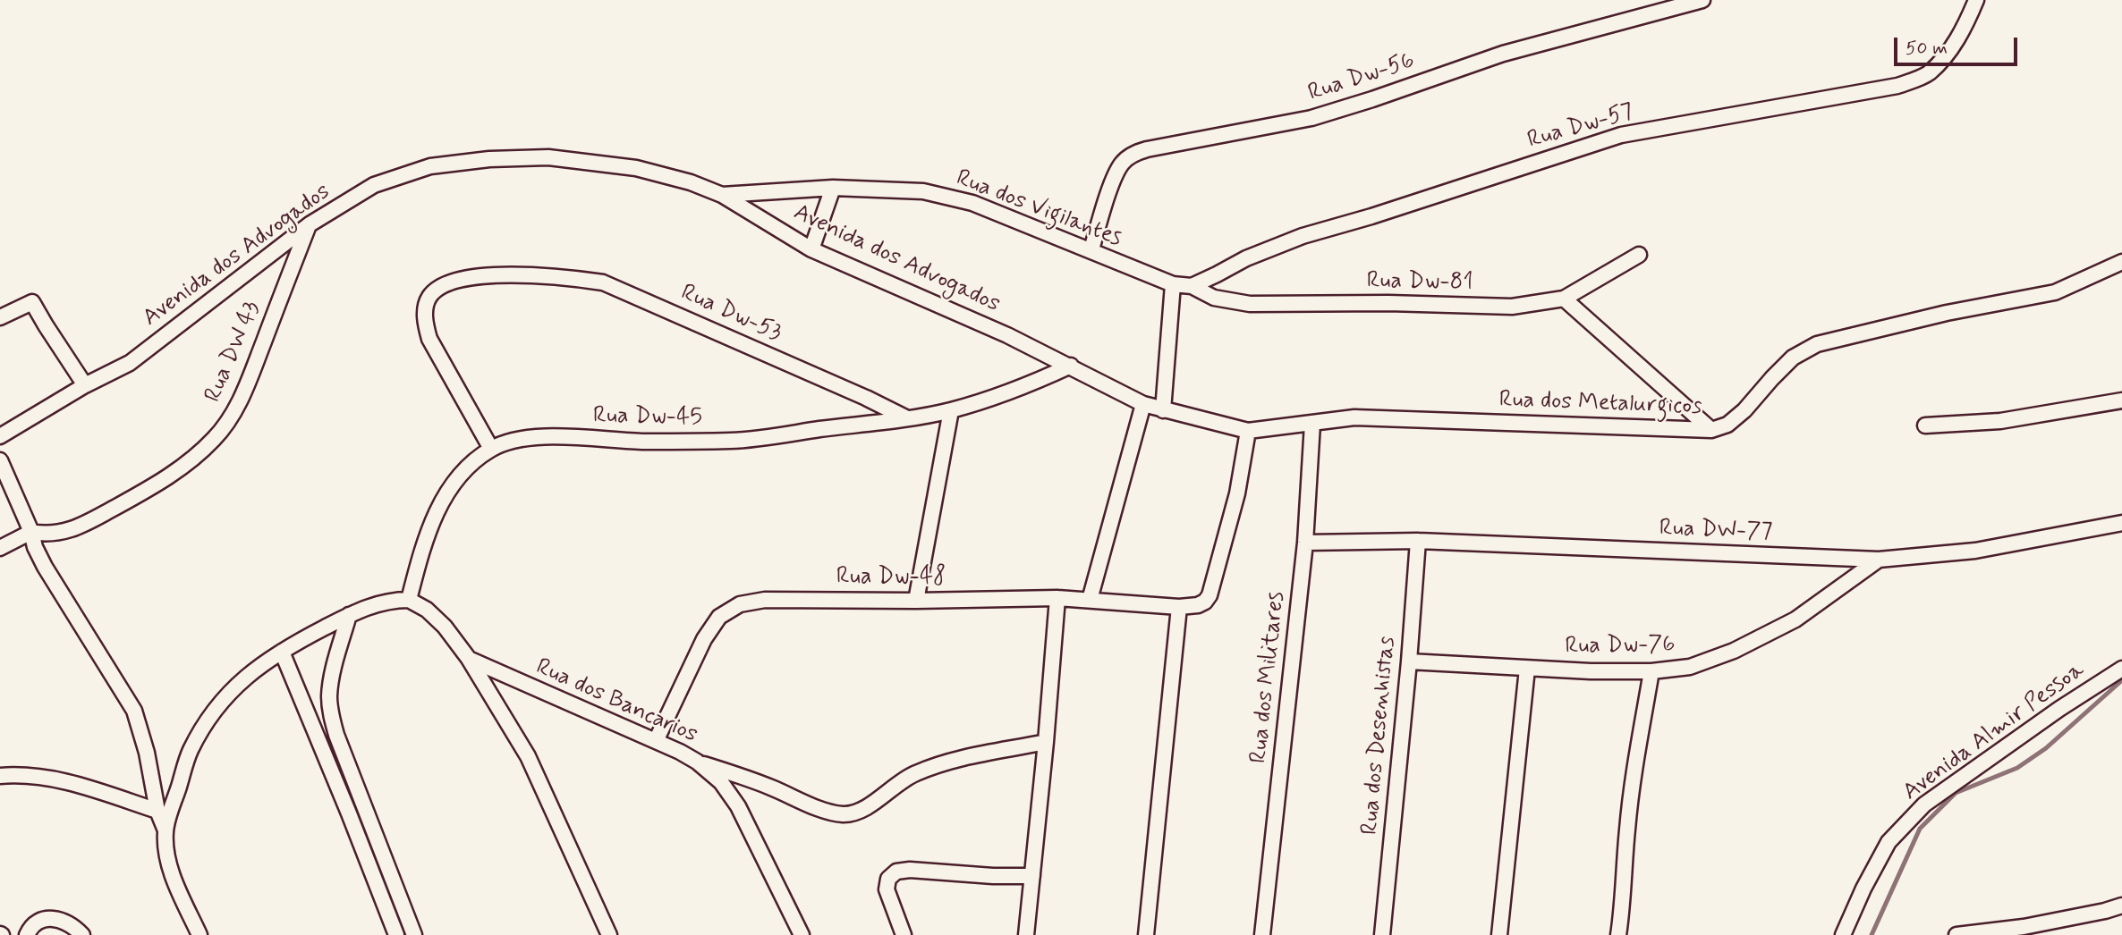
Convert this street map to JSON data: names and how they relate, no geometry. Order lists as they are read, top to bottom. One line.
{"streets":{"street":["Rua Dw-56","Rua Dw-57","Rua dos Vigilantes","Avenida dos Advogados","Rua Dw-81","Rua Dw-53","Rua DW 43","Rua dos Metalurgicos","Rua Dw-45","Rua DW-77","Rua Dw-48","Rua Dw-76","Rua dos Militares","Rua dos Bancarios","Avenida Almir Pessoa","Rua dos Desenhistas"]},"crossings":[["Rua Dw-56","Rua dos Vigilantes"],["Rua Dw-57","Rua Dw-81"],["Rua dos Vigilantes","Avenida dos Advogados"],["Avenida dos Advogados","Rua DW 43"],["Avenida dos Advogados","Rua dos Metalurgicos"],["Avenida dos Advogados","Rua Dw-45"],["Avenida dos Advogados","Rua Dw-48"],["Rua Dw-53","Rua Dw-45"],["Rua dos Metalurgicos","Rua Dw-48"],["Rua dos Metalurgicos","Rua dos Militares"],["Rua DW-77","Rua Dw-76"],["Rua DW-77","Rua dos Militares"],["Rua DW-77","Rua dos Desenhistas"],["Rua Dw-48","Rua dos Bancarios"],["Rua Dw-76","Rua dos Desenhistas"]],"scale_bar":"50 m"}
